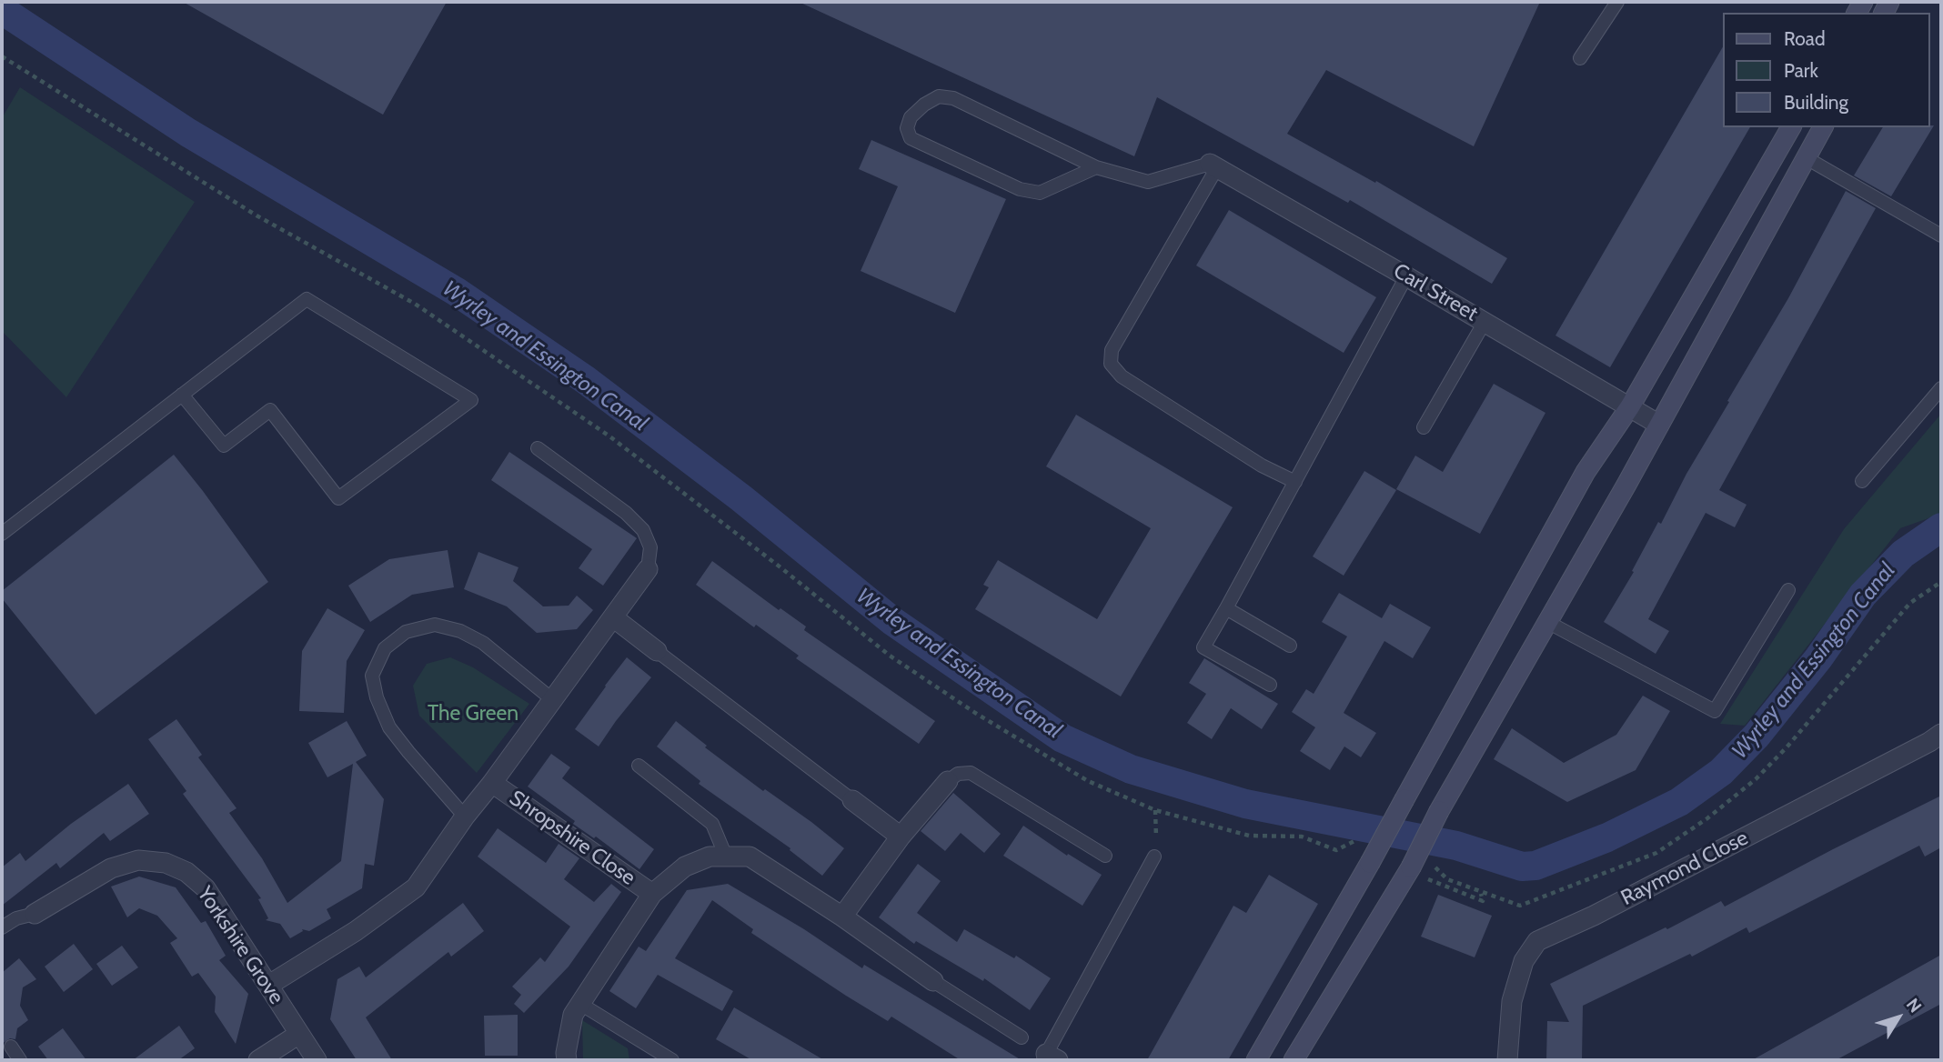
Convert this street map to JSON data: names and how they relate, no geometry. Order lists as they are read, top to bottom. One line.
{"streets":{"street":["Carl Street","Shropshire Close","Raymond Close","Yorkshire Grove"]},"crossings":[["Shropshire Close","Yorkshire Grove"]],"water":["Wyrley and Essington Canal"],"parks":["The Green"],"legend":["Road","Park","Building"],"north":"top right"}
